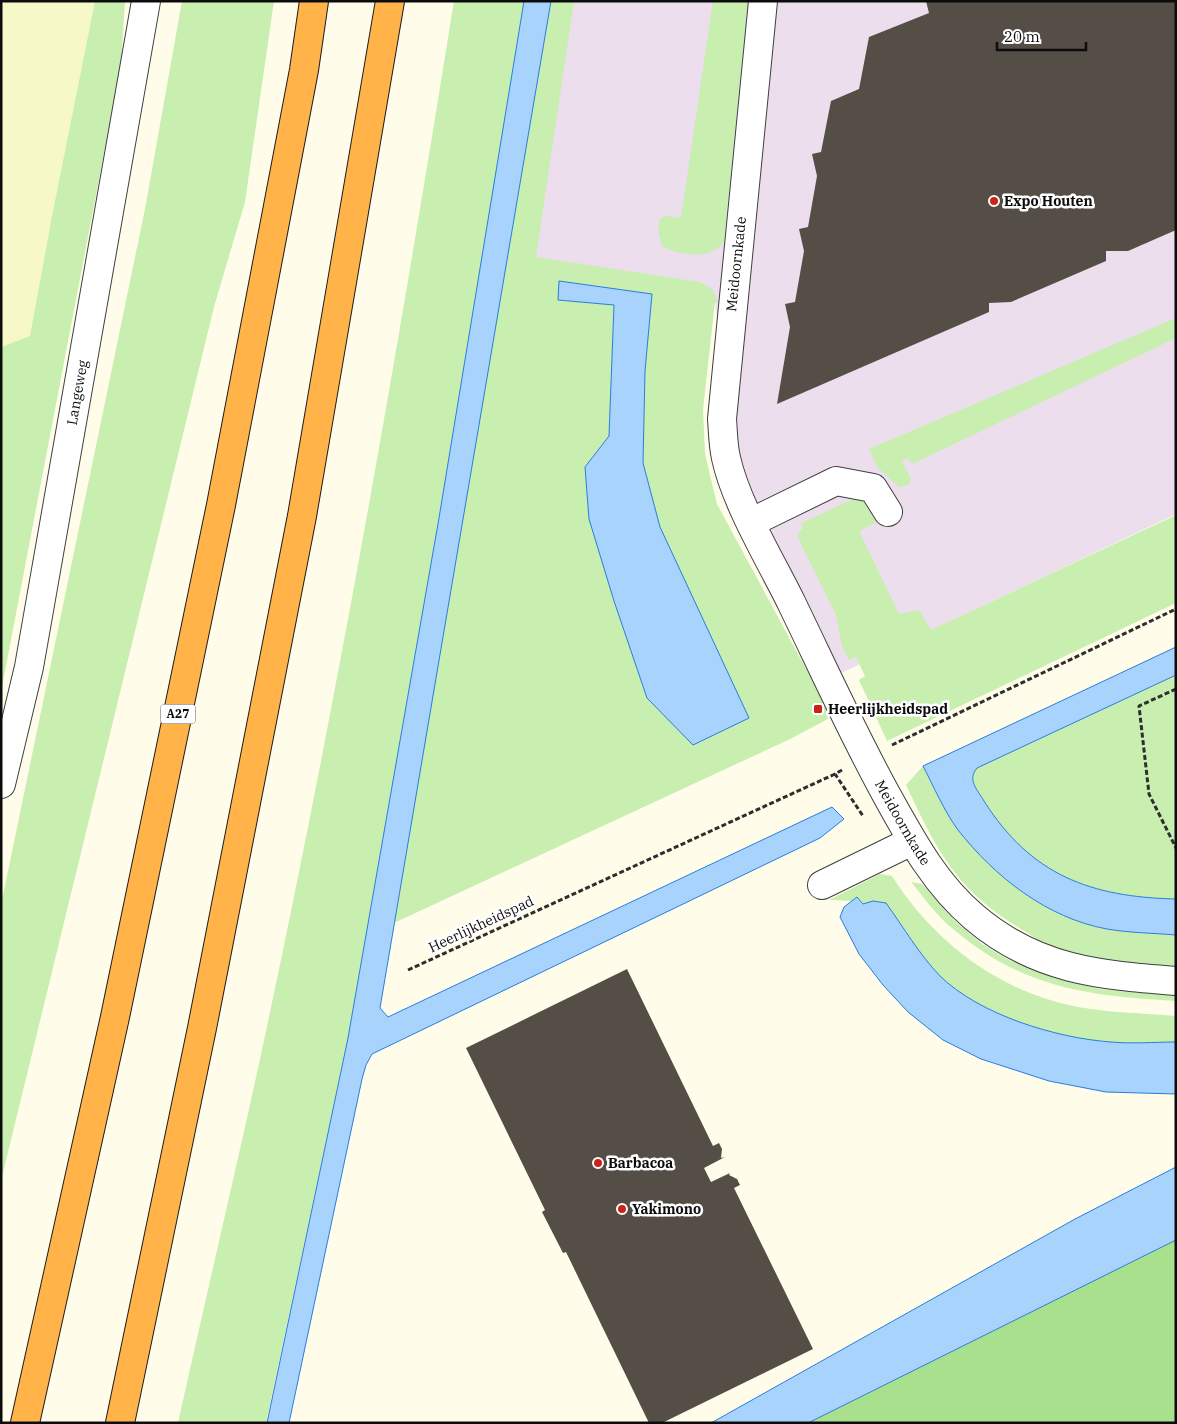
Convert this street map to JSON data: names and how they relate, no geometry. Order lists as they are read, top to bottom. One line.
{"streets":{"highway":["A27"],"street":["Meidoornkade","Langeweg"],"path":["Heerlijkheidspad"]},"places":{"other":["Expo Houten","Barbacoa","Yakimono"],"transit":["Heerlijkheidspad"]},"scale_bar":"20 m"}
